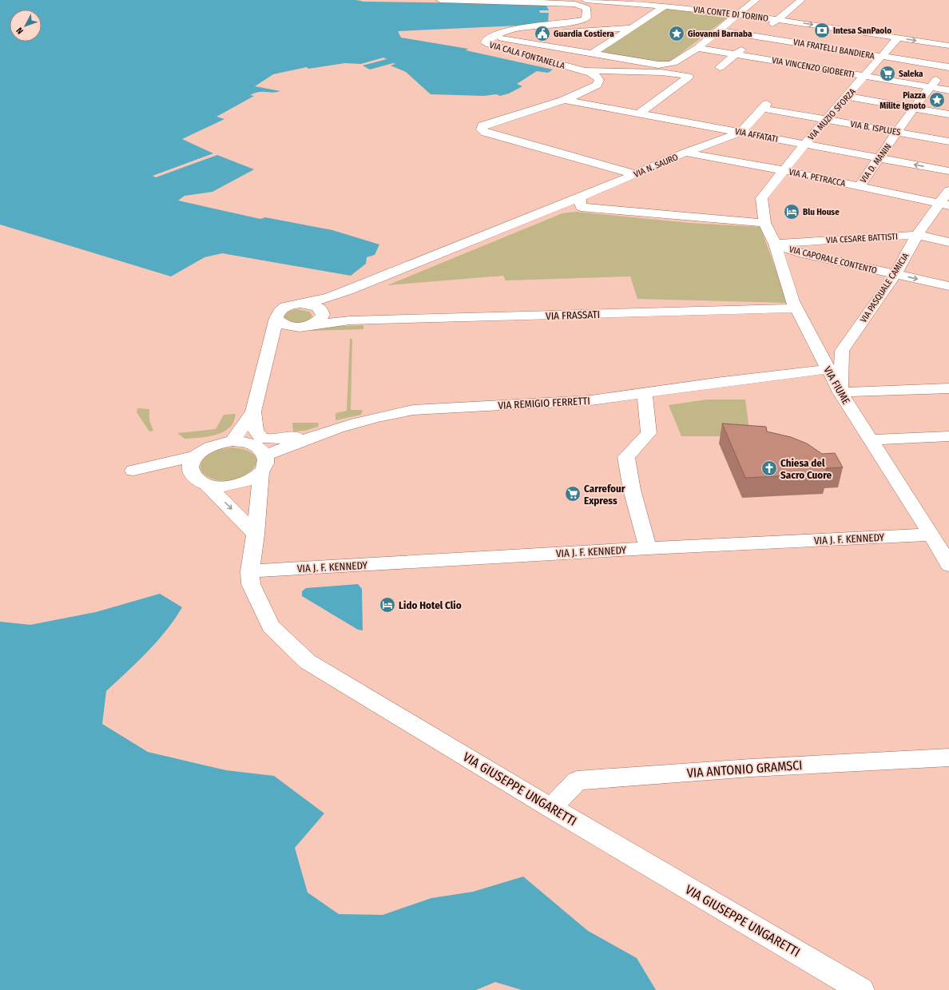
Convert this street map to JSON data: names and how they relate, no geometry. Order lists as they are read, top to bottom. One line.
{"streets":{"street":["VIA CONTE DI TORINO","VIA FRATELLI BANDIERA","VIA CALA FONTANELLA","VIA VINCENZO GIOBERTI","VIA MUZIO SFORZA","VIA B. ISPLUES","VIA AFFATATI","VIA D. MANIN","VIA N. SAURO","VIA A. PETRACCA","VIA CESARE BATTISTI","VIA CAPORALE CONTENTO","VIA PASQUALE CAMICIA","VIA FRASSATI","VIA FIUME","VIA REMIGIO FERRETTI","VIA J. F. KENNEDY","VIA ANTONIO GRAMSCI","VIA GIUSEPPE UNGARETTI"]},"crossings":[["VIA CONTE DI TORINO","VIA MUZIO SFORZA"],["VIA FRATELLI BANDIERA","VIA MUZIO SFORZA"],["VIA CALA FONTANELLA","VIA AFFATATI"],["VIA VINCENZO GIOBERTI","VIA MUZIO SFORZA"],["VIA MUZIO SFORZA","VIA B. ISPLUES"],["VIA MUZIO SFORZA","VIA AFFATATI"],["VIA MUZIO SFORZA","VIA A. PETRACCA"],["VIA MUZIO SFORZA","VIA FIUME"],["VIA B. ISPLUES","VIA AFFATATI"],["VIA B. ISPLUES","VIA D. MANIN"],["VIA B. ISPLUES","VIA N. SAURO"],["VIA AFFATATI","VIA D. MANIN"],["VIA AFFATATI","VIA N. SAURO"],["VIA D. MANIN","VIA A. PETRACCA"],["VIA N. SAURO","VIA A. PETRACCA"],["VIA A. PETRACCA","VIA PASQUALE CAMICIA"],["VIA CESARE BATTISTI","VIA CAPORALE CONTENTO"],["VIA CESARE BATTISTI","VIA PASQUALE CAMICIA"],["VIA CESARE BATTISTI","VIA FIUME"],["VIA CAPORALE CONTENTO","VIA PASQUALE CAMICIA"],["VIA CAPORALE CONTENTO","VIA FIUME"],["VIA PASQUALE CAMICIA","VIA FIUME"],["VIA FRASSATI","VIA FIUME"],["VIA FIUME","VIA REMIGIO FERRETTI"],["VIA FIUME","VIA J. F. KENNEDY"],["VIA REMIGIO FERRETTI","VIA GIUSEPPE UNGARETTI"],["VIA J. F. KENNEDY","VIA GIUSEPPE UNGARETTI"],["VIA ANTONIO GRAMSCI","VIA GIUSEPPE UNGARETTI"]],"places":{"bank":["Intesa SanPaolo"],"public building":["Guardia Costiera"],"place":["Giovanni Barnaba","Piazza Milite Ignoto"],"supermarket":["Saleka","Carrefour Express"],"hotel":["Blu House","Lido Hotel Clio"],"church":["Chiesa del Sacro Cuore"]},"north":"bottom left"}
